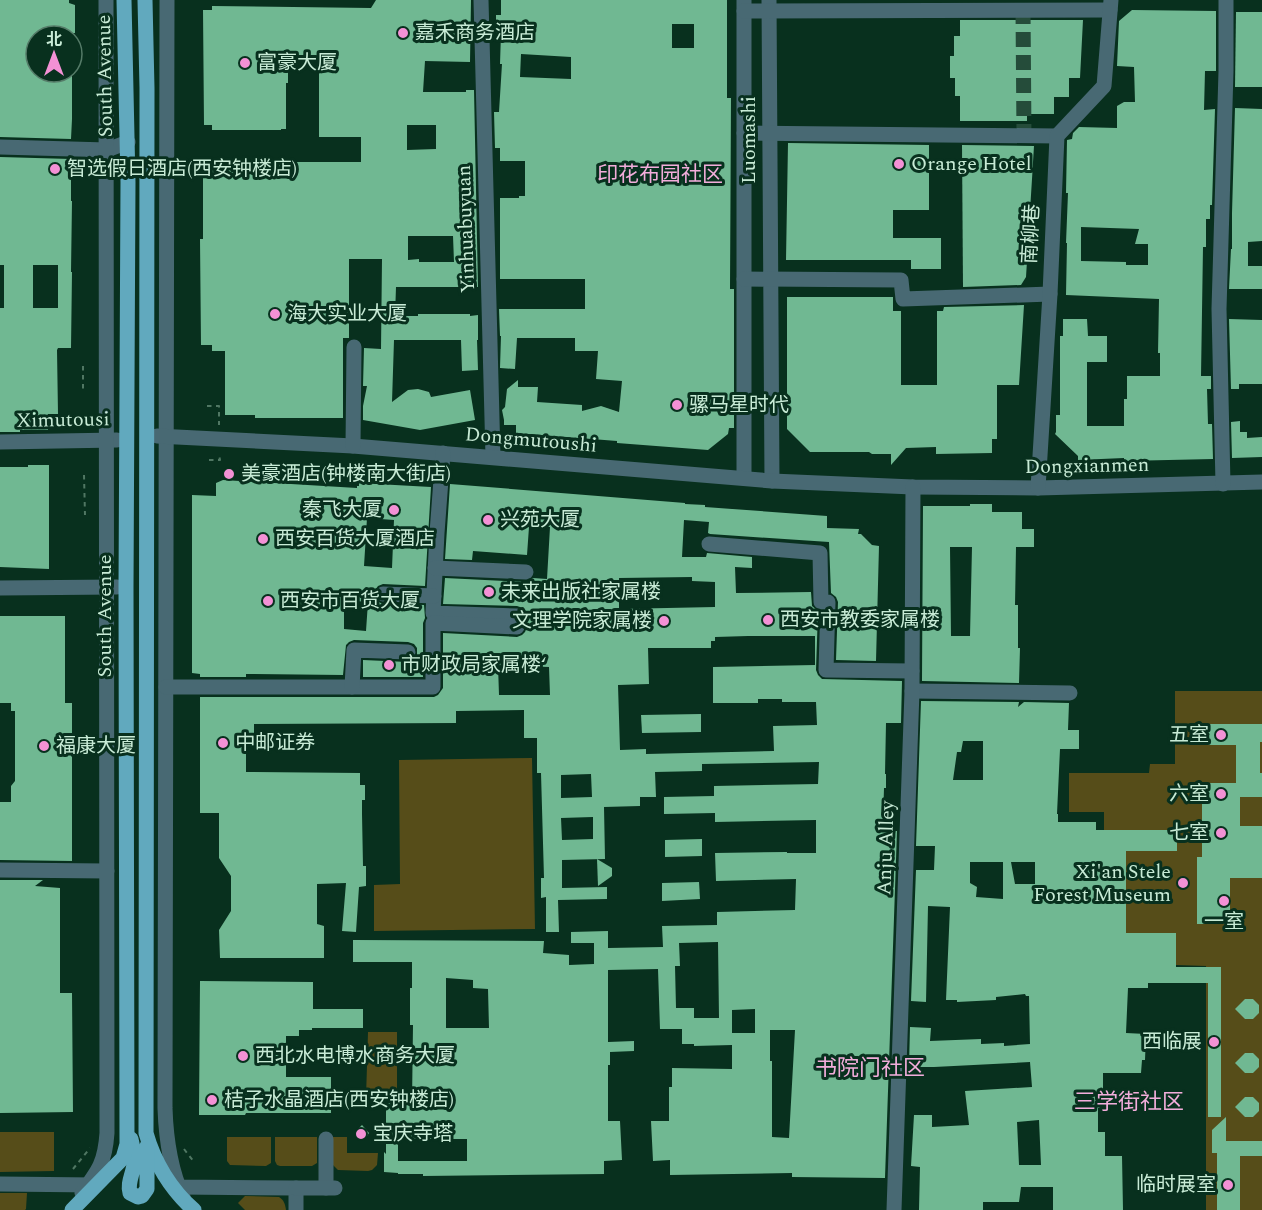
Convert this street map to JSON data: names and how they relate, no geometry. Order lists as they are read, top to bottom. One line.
{"streets":{"main road":["South Avenue"],"street":["Luomashi","Yinhuabuyuan","南柳巷","Ximutousi","Dongmutoushi","Dongxianmen","Anju Alley"]},"crossings":[["South Avenue","Ximutousi"],["South Avenue","Dongmutoushi"],["Luomashi","Dongmutoushi"],["Yinhuabuyuan","Dongmutoushi"],["南柳巷","Dongxianmen"],["Dongmutoushi","Dongxianmen"],["Dongmutoushi","Anju Alley"],["Dongxianmen","Anju Alley"]],"districts":["印花布园社区","书院门社区","三学街社区"],"places":["嘉禾商务酒店","富豪大厦","Orange Hotel","智选假日酒店(西安钟楼店)","海大实业大厦","骡马星时代","美豪酒店(钟楼南大街店)","秦飞大厦","兴苑大厦","西安百货大厦酒店","未来出版社家属楼","西安市百货大厦","西安市教委家属楼","文理学院家属楼","市财政局家属楼‘","五室","中邮证券","福康大厦","六室","七室","Xi'an Stele Forest Museum","一室","西临展","西北水电博水商务大厦","桔子水晶酒店(西安钟楼店)","宝庆寺塔","临时展室"],"north":"top"}
